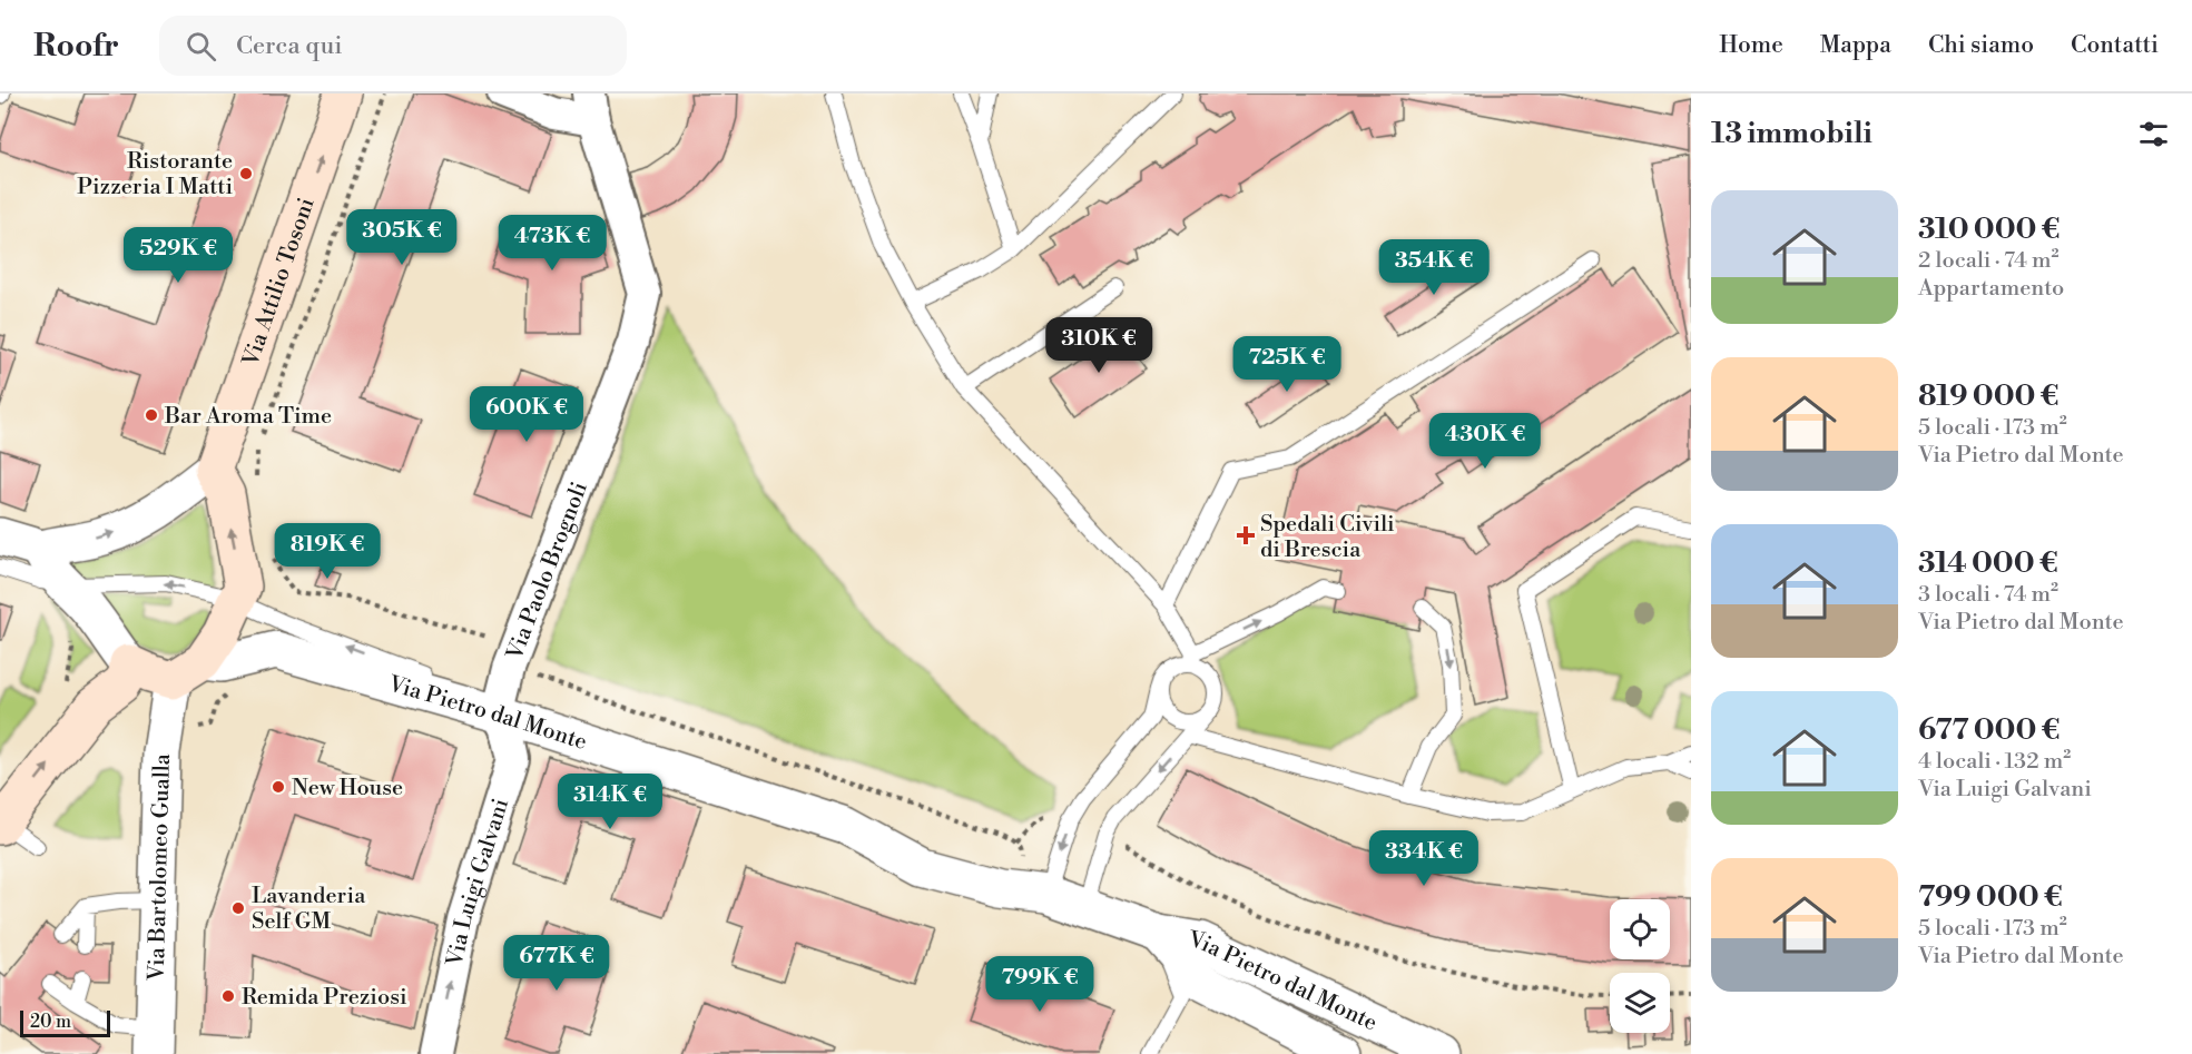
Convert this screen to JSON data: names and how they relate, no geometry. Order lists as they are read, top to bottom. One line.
{"streets":{"main road":["Via Attilio Tosoni"],"street":["Via Paolo Brognoli","Via Pietro dal Monte","Via Bartolomeo Gualla","Via Luigi Galvani"]},"crossings":[["Via Paolo Brognoli","Via Pietro dal Monte"],["Via Paolo Brognoli","Via Luigi Galvani"],["Via Pietro dal Monte","Via Luigi Galvani"]],"one_way":["Via Attilio Tosoni","Via Luigi Galvani"],"places":{"other":["Ristorante Pizzeria I Matti","Bar Aroma Time","New House","Lavanderia Self GM","Remida Preziosi"],"health":["Spedali Civili di Brescia"]},"scale_bar":"20 m","page":{"header":"Roofr","search":"Cerca qui","nav":["Home","Mappa","Chi siamo","Contatti"],"heading":"13 immobili","list":[{"name":"310 000 €","note":"2 locali · 74 m² · Appartamento"},{"name":"819 000 €","note":"5 locali · 173 m² · Via Pietro dal Monte"},{"name":"314 000 €","note":"3 locali · 74 m² · Via Pietro dal Monte"},{"name":"677 000 €","note":"4 locali · 132 m² · Via Luigi Galvani"},{"name":"799 000 €","note":"5 locali · 173 m² · Via Pietro dal Monte"}],"price":["305K €","473K €","529K €","354K €","310K €","725K €","600K €","430K €","819K €","314K €","334K €","677K €","799K €"],"scale":"20 m"}}
